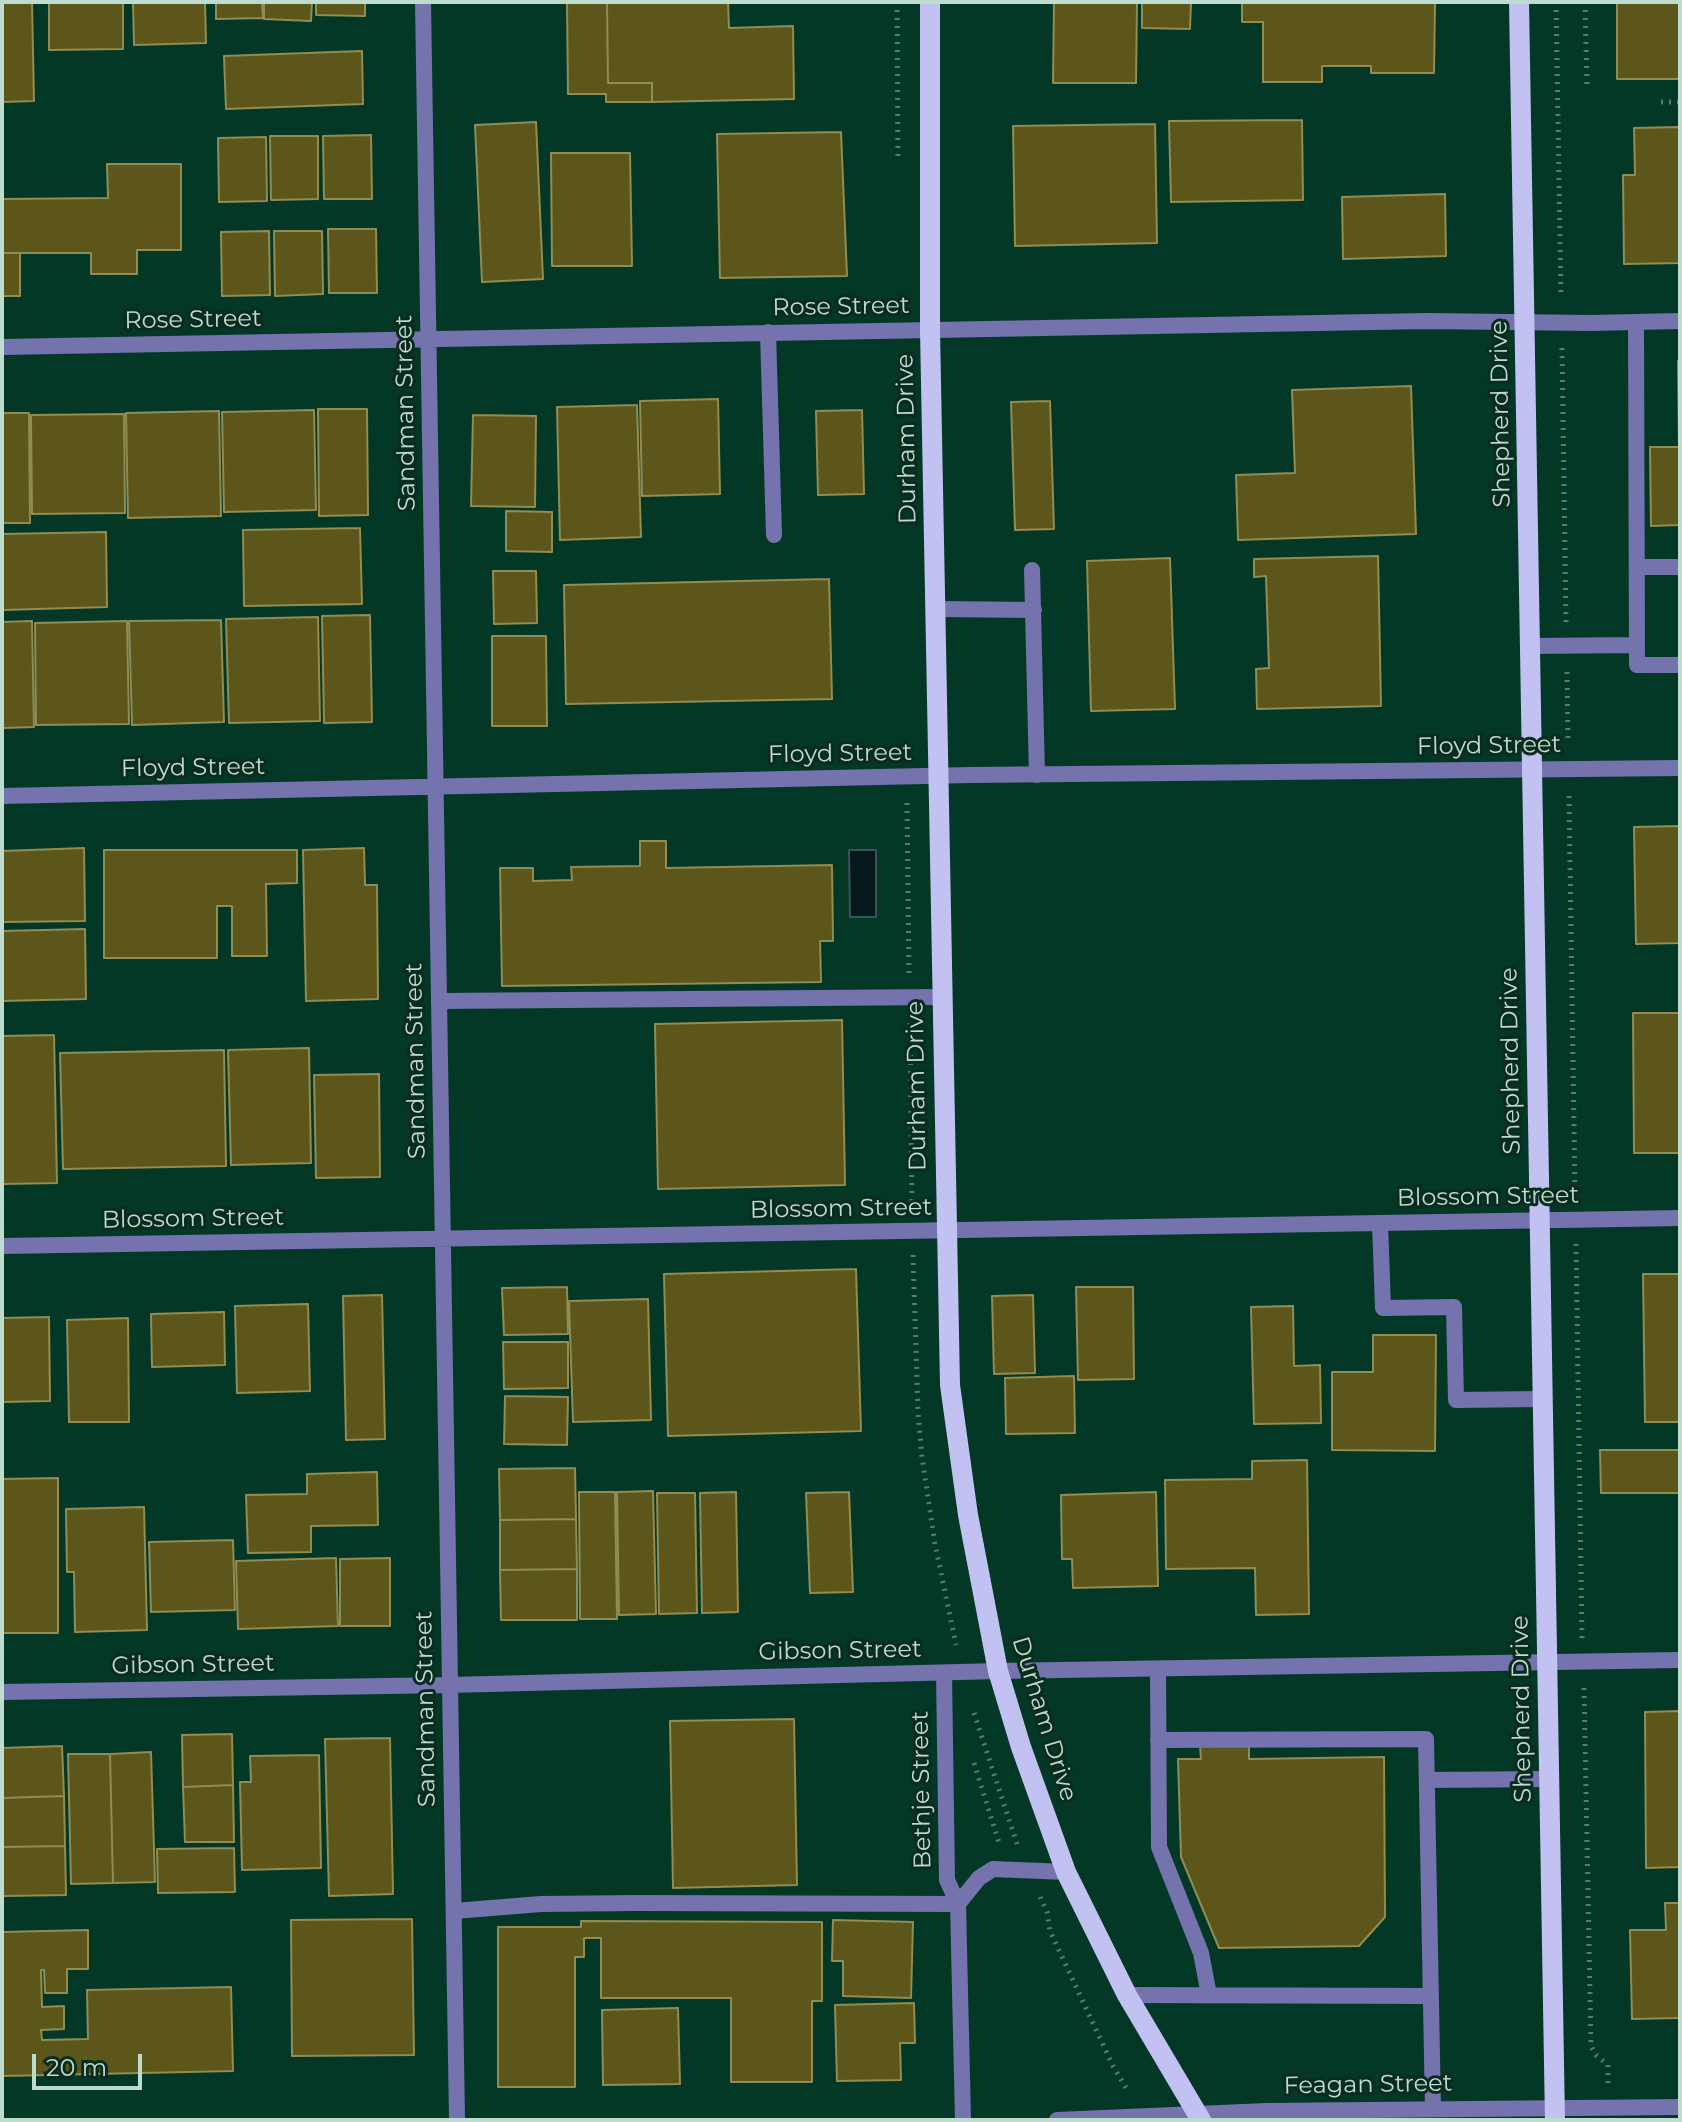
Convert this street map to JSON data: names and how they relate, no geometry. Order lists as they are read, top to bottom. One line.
{"streets":{"main road":["Shepherd Drive","Durham Drive"],"street":["Rose Street","Sandman Street","Floyd Street","Blossom Street","Gibson Street","Bethje Street","Feagan Street"]},"crossings":[["Rose Street","Sandman Street"],["Rose Street","Shepherd Drive"],["Rose Street","Durham Drive"],["Sandman Street","Floyd Street"],["Sandman Street","Blossom Street"],["Sandman Street","Gibson Street"],["Shepherd Drive","Floyd Street"],["Shepherd Drive","Blossom Street"],["Shepherd Drive","Gibson Street"],["Shepherd Drive","Feagan Street"],["Durham Drive","Floyd Street"],["Durham Drive","Blossom Street"],["Durham Drive","Gibson Street"],["Durham Drive","Feagan Street"],["Gibson Street","Bethje Street"]],"scale_bar":"20 m"}
